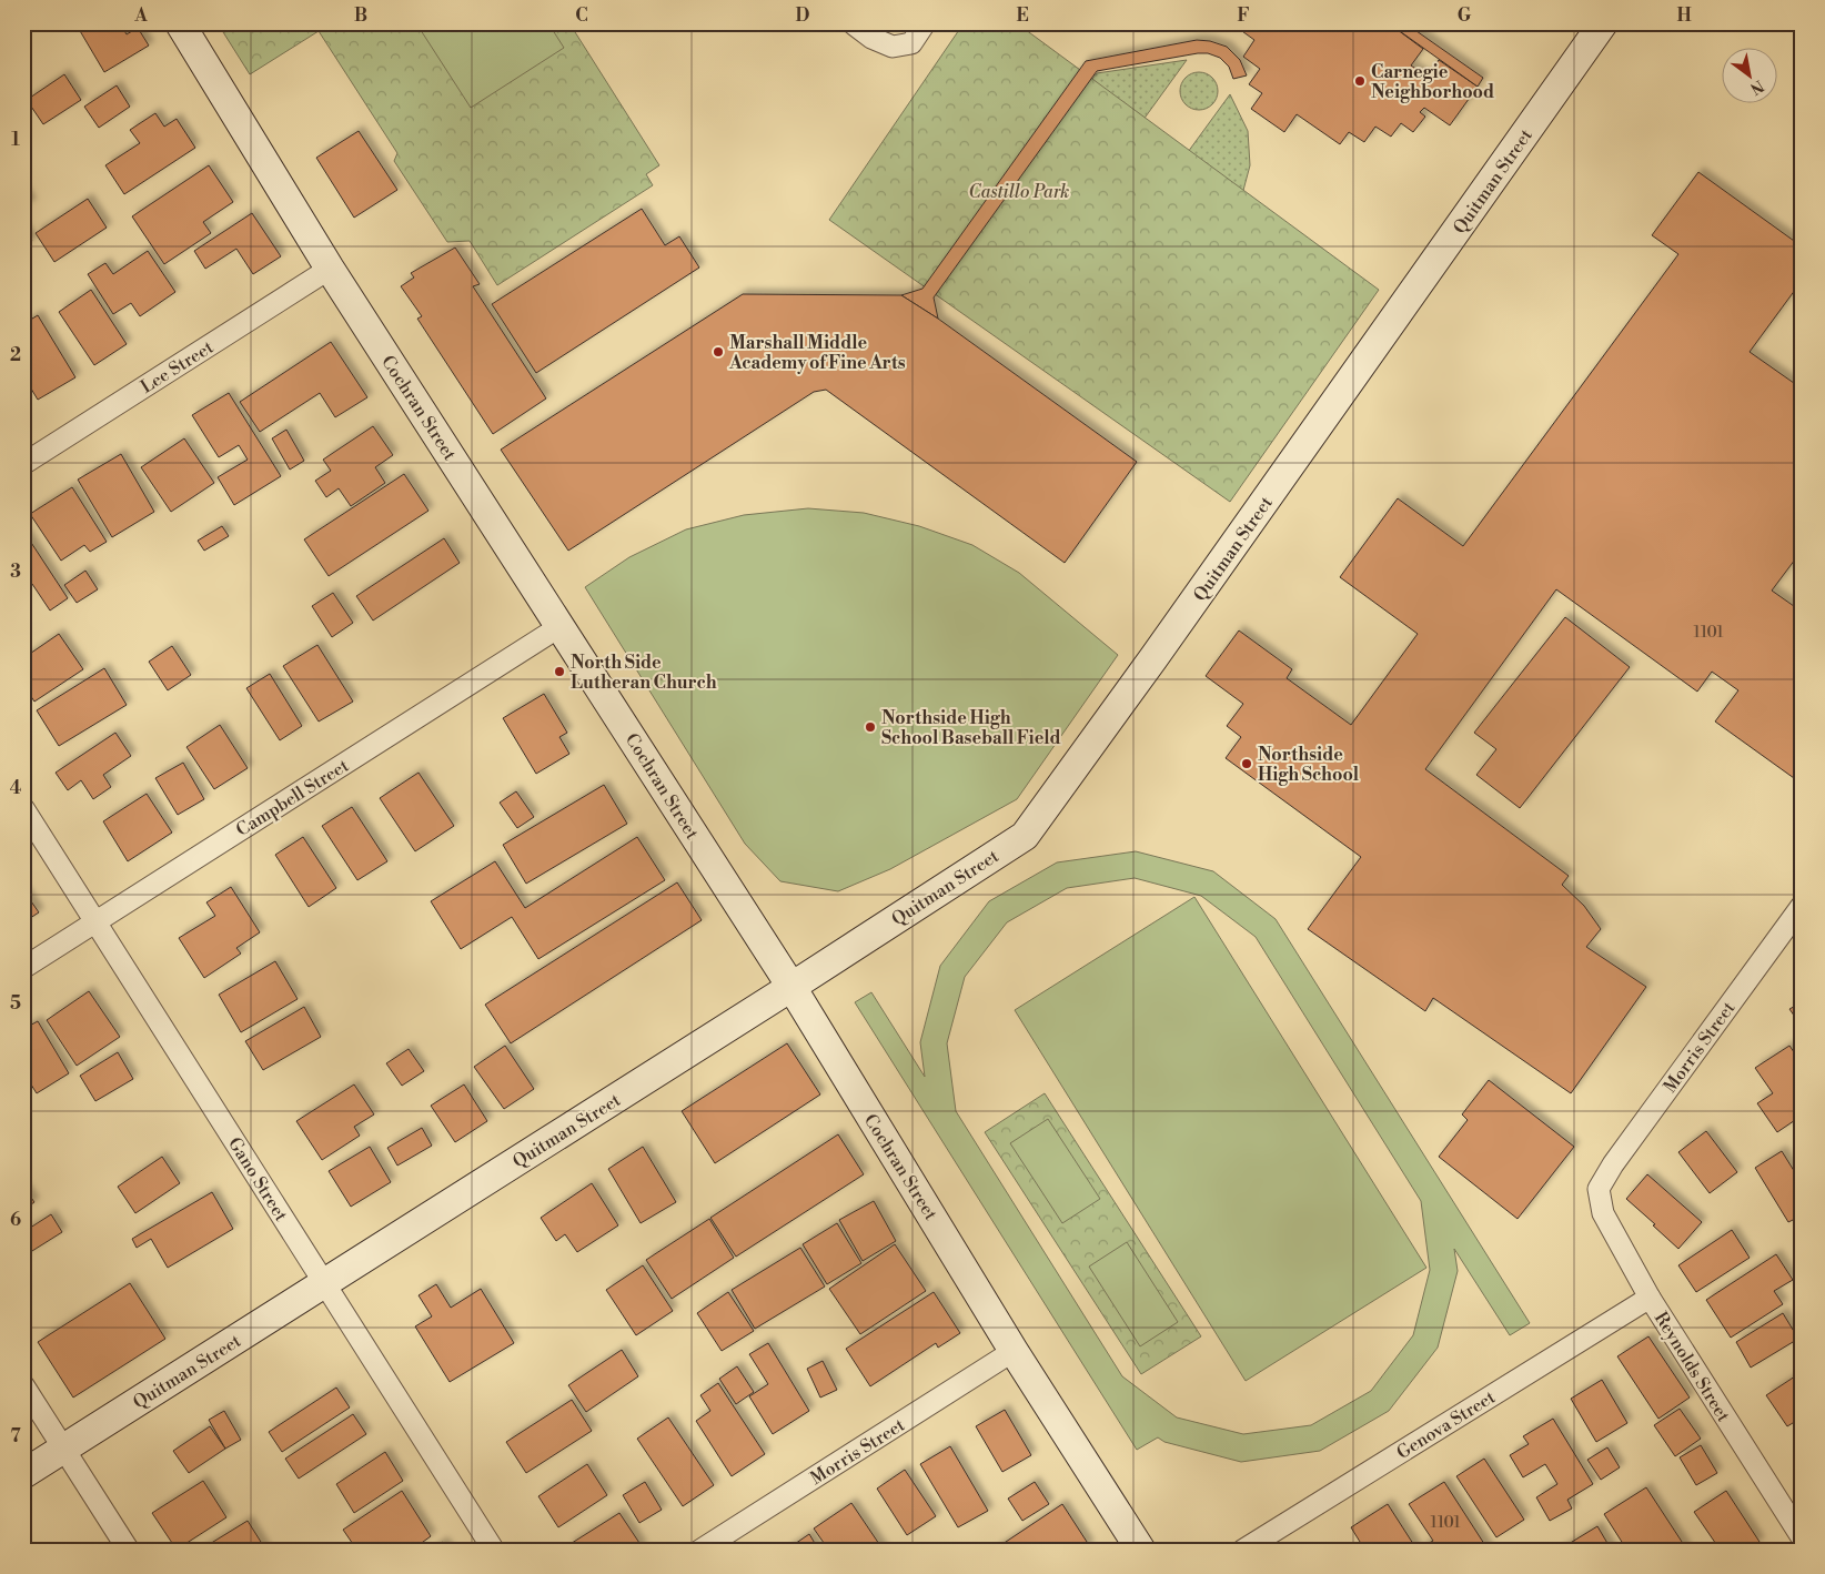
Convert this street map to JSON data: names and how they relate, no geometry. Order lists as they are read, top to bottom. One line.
{"streets":{"main road":["Quitman Street","Cochran Street"],"street":["Lee Street","Campbell Street","Morris Street","Gano Street","Reynolds Street","Genova Street"]},"crossings":[["Quitman Street","Cochran Street"],["Quitman Street","Gano Street"],["Lee Street","Cochran Street"],["Cochran Street","Campbell Street"],["Cochran Street","Morris Street"],["Campbell Street","Gano Street"],["Morris Street","Reynolds Street"],["Reynolds Street","Genova Street"]],"parks":["Castillo Park"],"places":["Carnegie Neighborhood","Marshall Middle Academy of Fine Arts","North Side Lutheran Church","Northside High School Baseball Field","Northside High School"],"house_numbers":["1101","1101"],"north":"bottom right","grid":{"columns":["A","B","C","D","E","F","G","H"],"rows":["1","2","3","4","5","6","7"]}}
